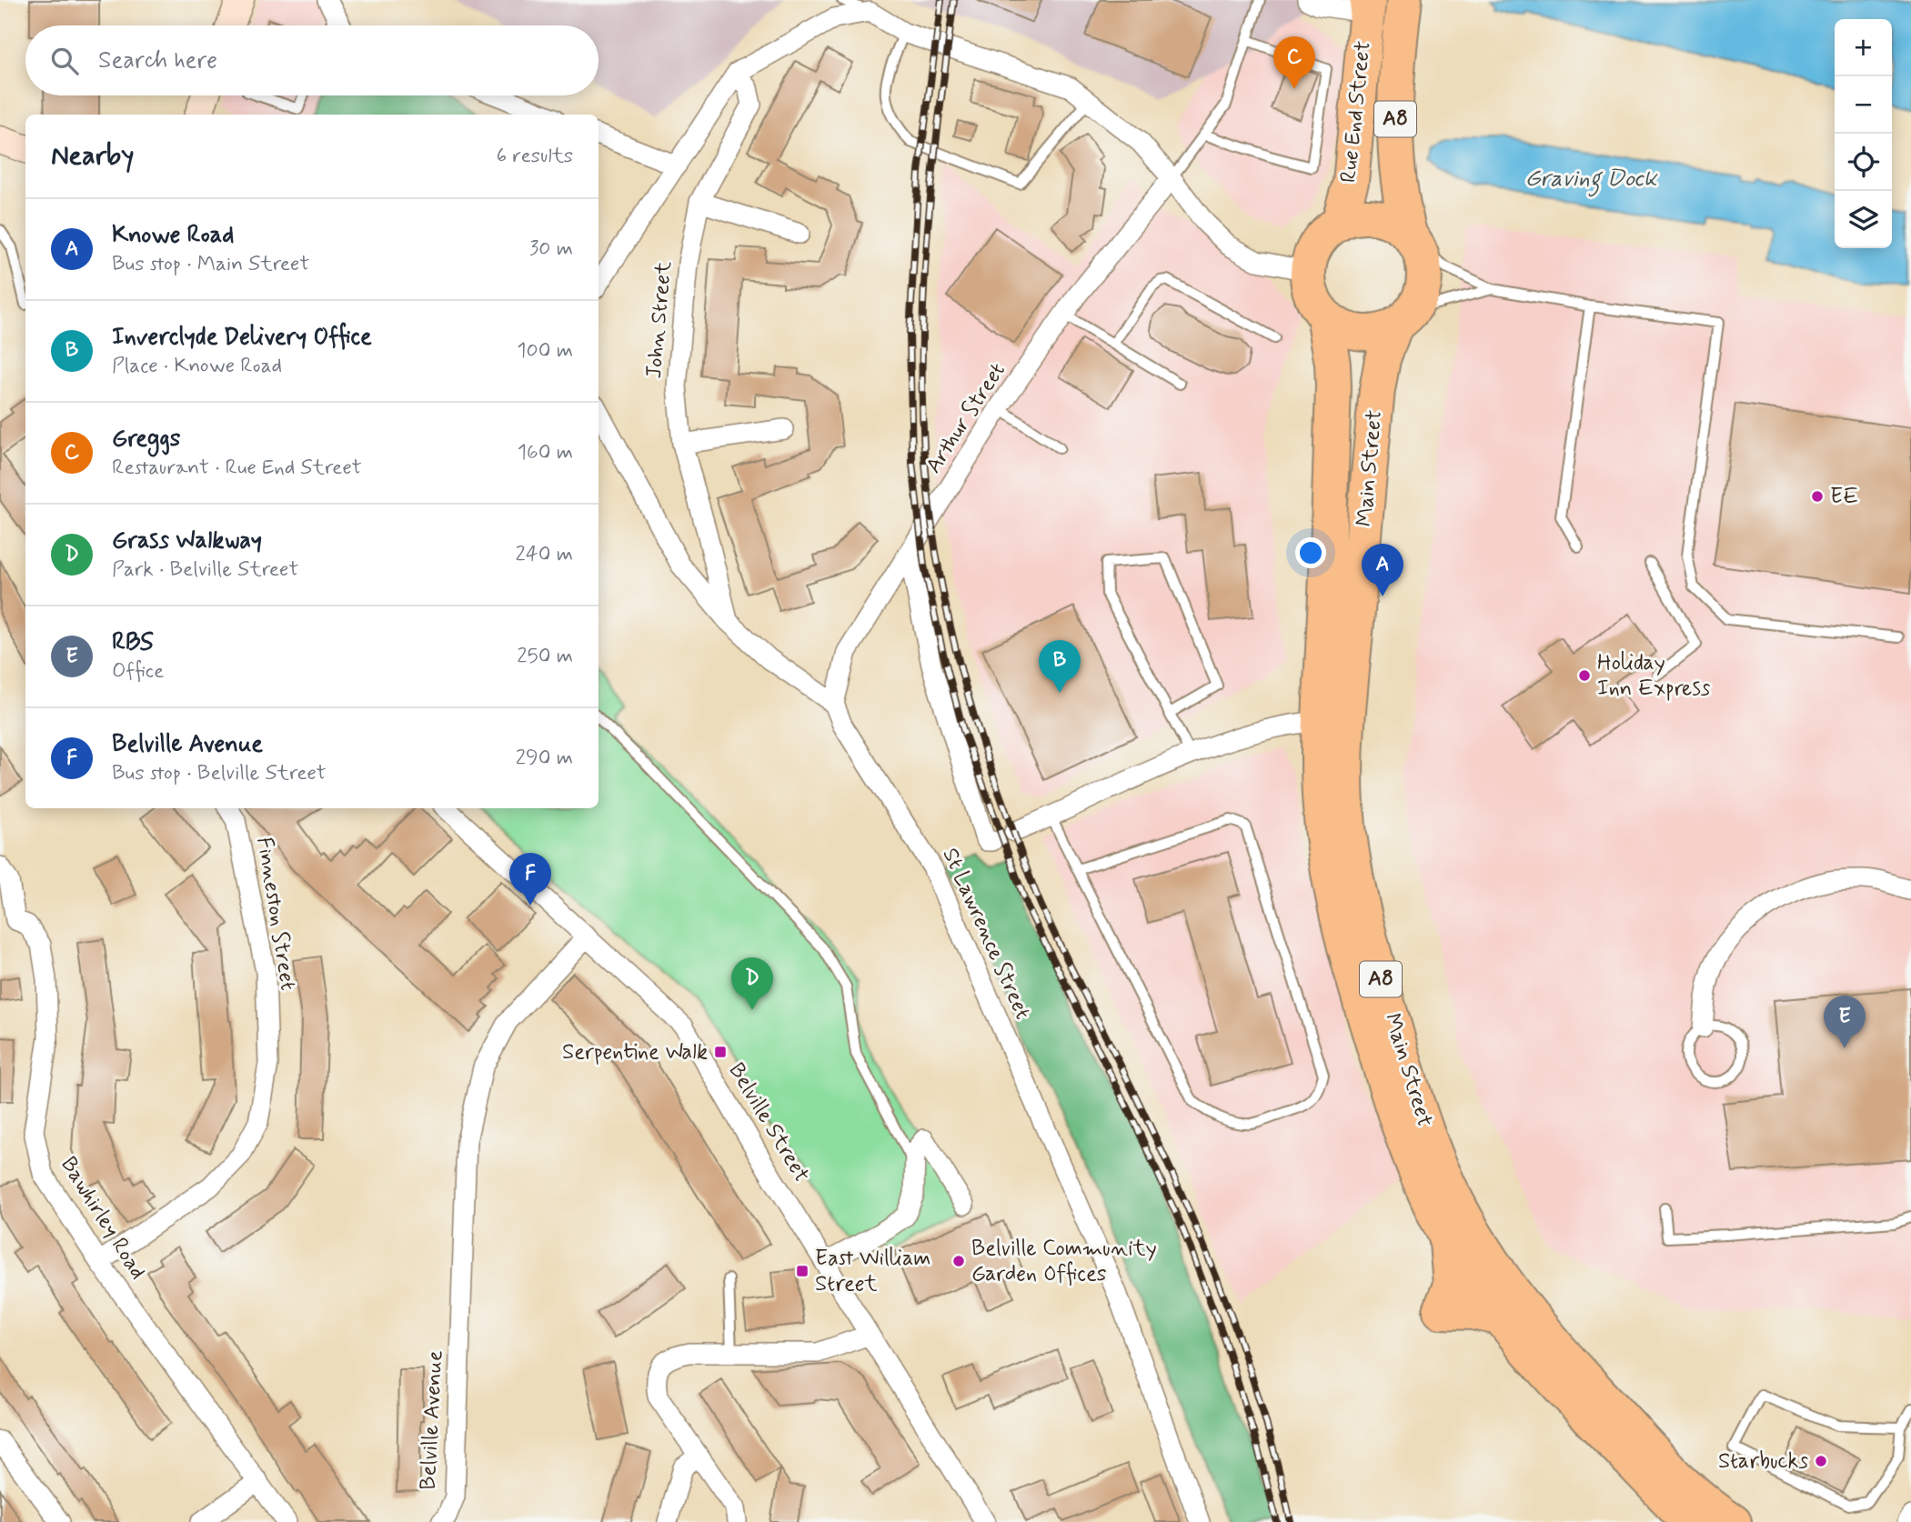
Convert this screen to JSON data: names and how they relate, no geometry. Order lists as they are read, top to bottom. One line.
{"streets":{"highway":["Rue End Street","A8","Main Street"],"street":["John Street","Arthur Street","Finneston Street","St Lawrence Street","Belville Street","Bawhirley Road","Belville Avenue"]},"crossings":[["Rue End Street","A8"],["Rue End Street","Main Street"],["A8","Main Street"],["John Street","St Lawrence Street"],["Arthur Street","St Lawrence Street"],["Finneston Street","Bawhirley Road"],["Belville Street","Belville Avenue"]],"water":["Graving Dock"],"places":{"other":["EE","Holiday Inn Express","Belville Community Garden Offices","Starbucks"],"transit":["Serpentine Walk","East William Street"]},"page":{"map_buttons":["+","−"],"search":"Search here","pins":["C","A","B","F","D","E"],"heading":["Nearby","6 results"],"list":[{"mark":"A","name":"Knowe Road","note":"Bus stop · Main Street","value":"30 m"},{"mark":"B","name":"Inverclyde Delivery Office","note":"Place · Knowe Road","value":"100 m"},{"mark":"C","name":"Greggs","note":"Restaurant · Rue End Street","value":"160 m"},{"mark":"D","name":"Grass Walkway","note":"Park · Belville Street","value":"240 m"},{"mark":"E","name":"RBS","note":"Office","value":"250 m"},{"mark":"F","name":"Belville Avenue","note":"Bus stop · Belville Street","value":"290 m"}]}}
